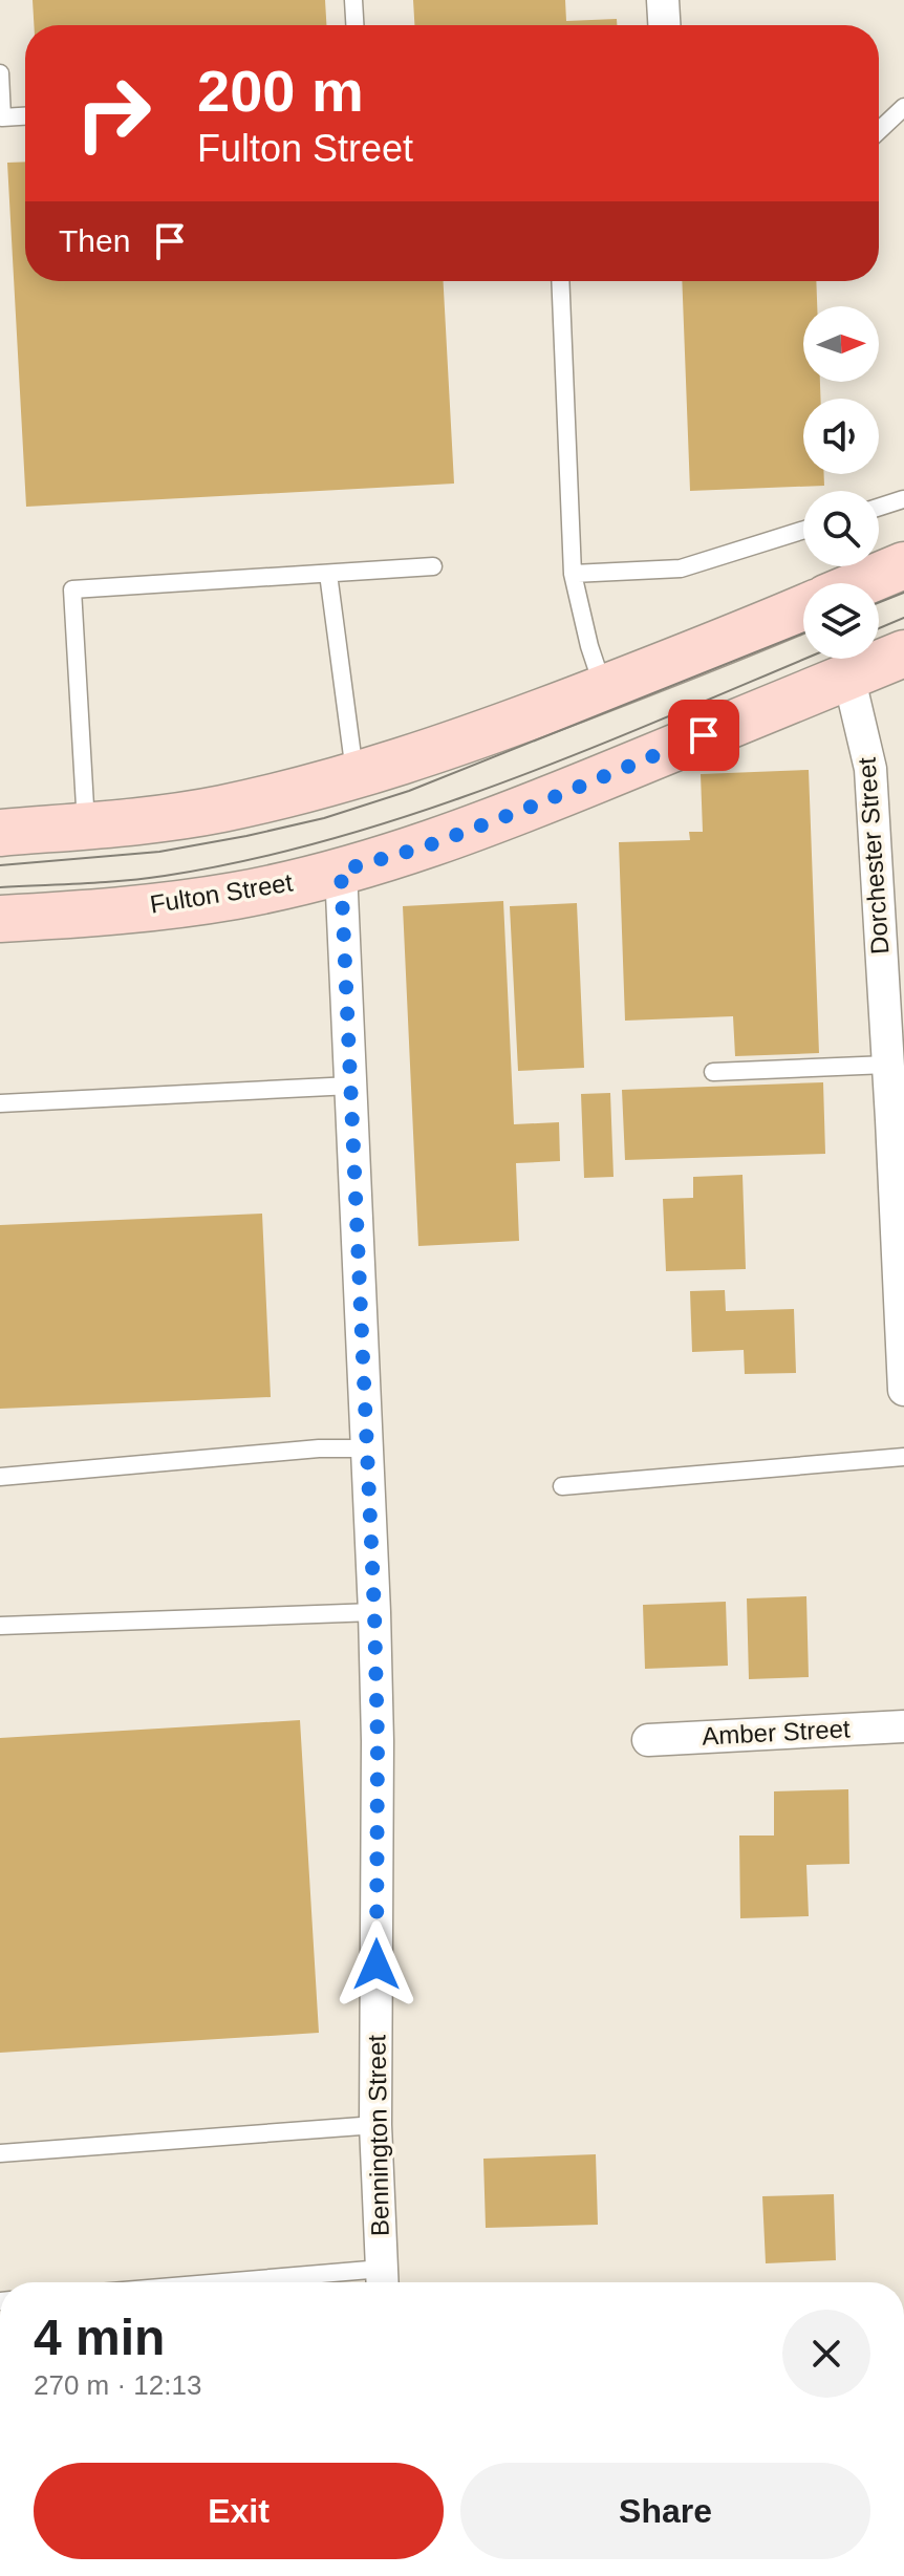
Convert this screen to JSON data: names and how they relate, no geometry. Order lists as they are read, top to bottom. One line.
{"streets":{"main road":["Fulton Street"],"street":["Dorchester Street","Amber Street","Bennington Street"]},"crossings":[["Dorchester Street","Fulton Street"],["Fulton Street","Bennington Street"]],"north":"right","page":{"turn":["200 m","Fulton Street"],"then":"Then","heading":["4 min","270 m · 12:13"],"buttons":["Exit","Share"]}}
